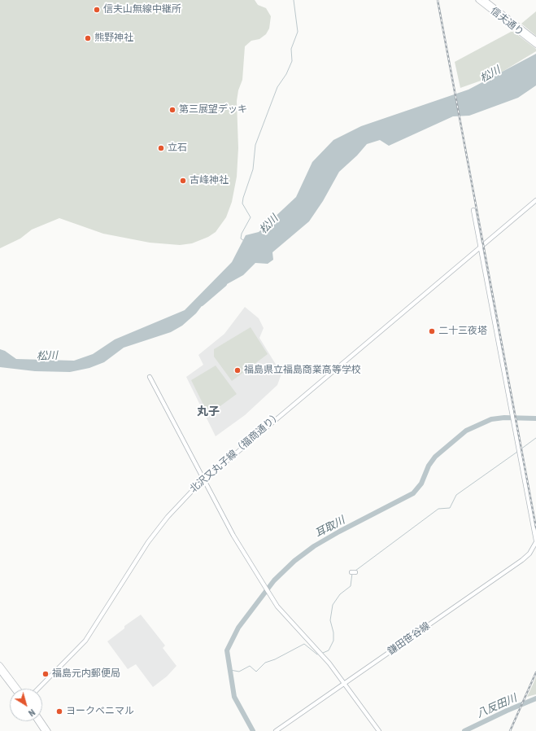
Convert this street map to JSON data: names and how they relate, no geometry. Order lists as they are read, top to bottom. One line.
{"streets":{"highway":["信夫通り"],"street":["北沢又丸子線（福商通り）","鎌田笹谷線"]},"districts":["丸子"],"water":["松川","耳取川","八反田川"],"places":["信夫山無線中継所","熊野神社","第三展望デッキ","立石","古峰神社","二十三夜塔","福島県立福島商業高等学校","福島元内郵便局","ヨークベニマル"],"north":"bottom right"}
